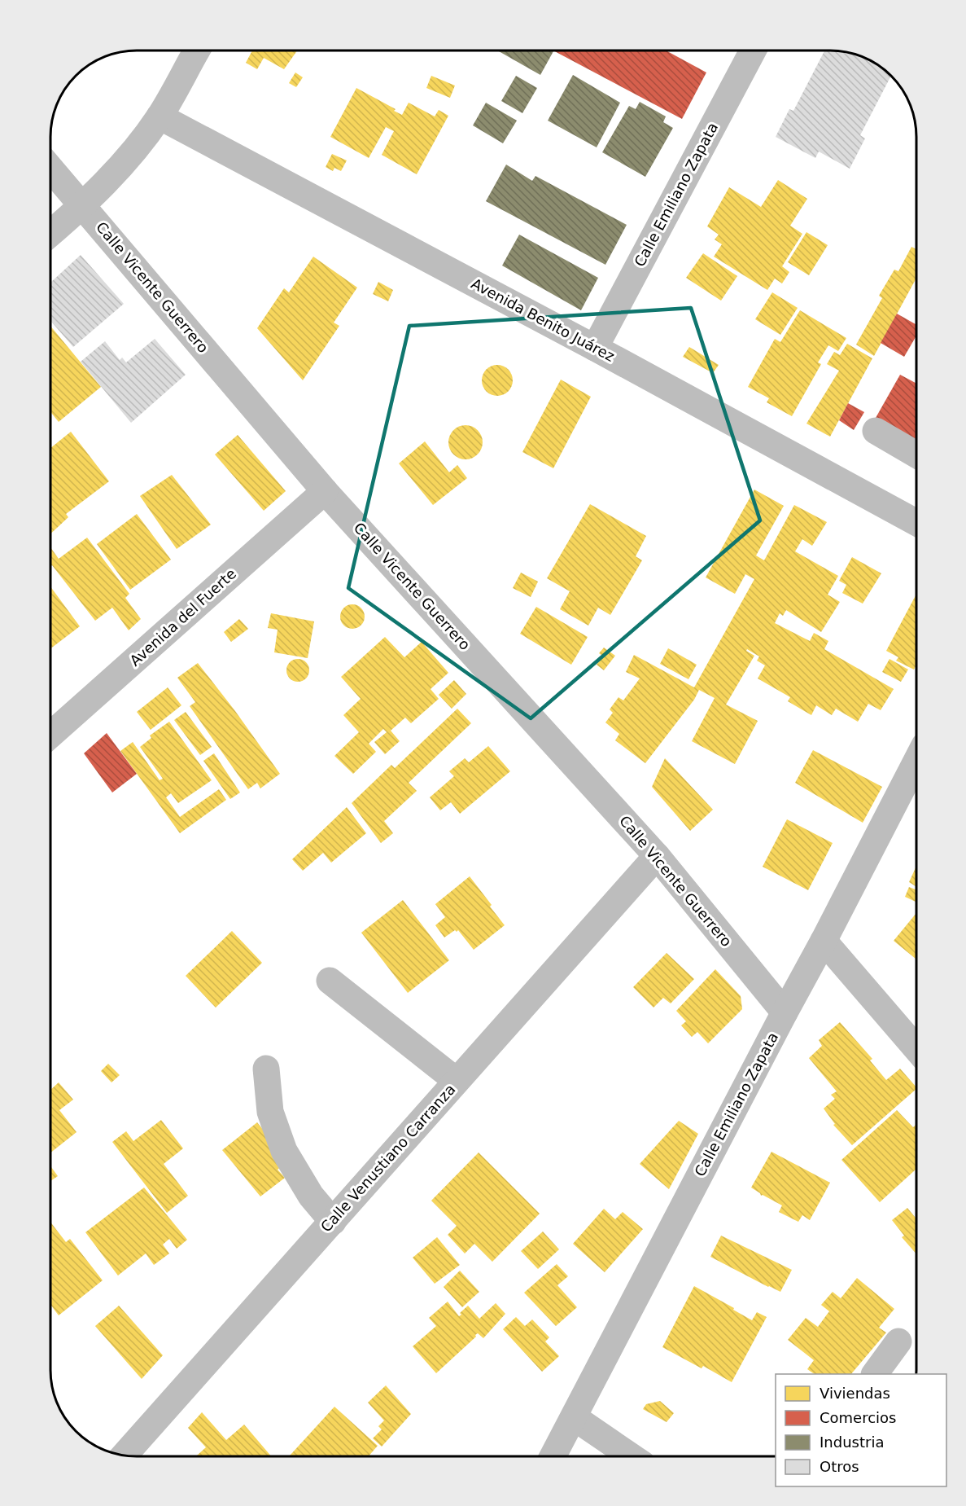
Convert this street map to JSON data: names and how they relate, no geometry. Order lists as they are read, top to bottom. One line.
{"streets":{"street":["Calle Emiliano Zapata","Calle Vicente Guerrero","Avenida Benito Juárez","Avenida del Fuerte","Calle Venustiano Carranza"]},"crossings":[["Calle Emiliano Zapata","Calle Vicente Guerrero"],["Calle Emiliano Zapata","Avenida Benito Juárez"],["Calle Vicente Guerrero","Avenida del Fuerte"],["Calle Vicente Guerrero","Calle Venustiano Carranza"]],"legend":["Viviendas","Comercios","Industria","Otros"]}
